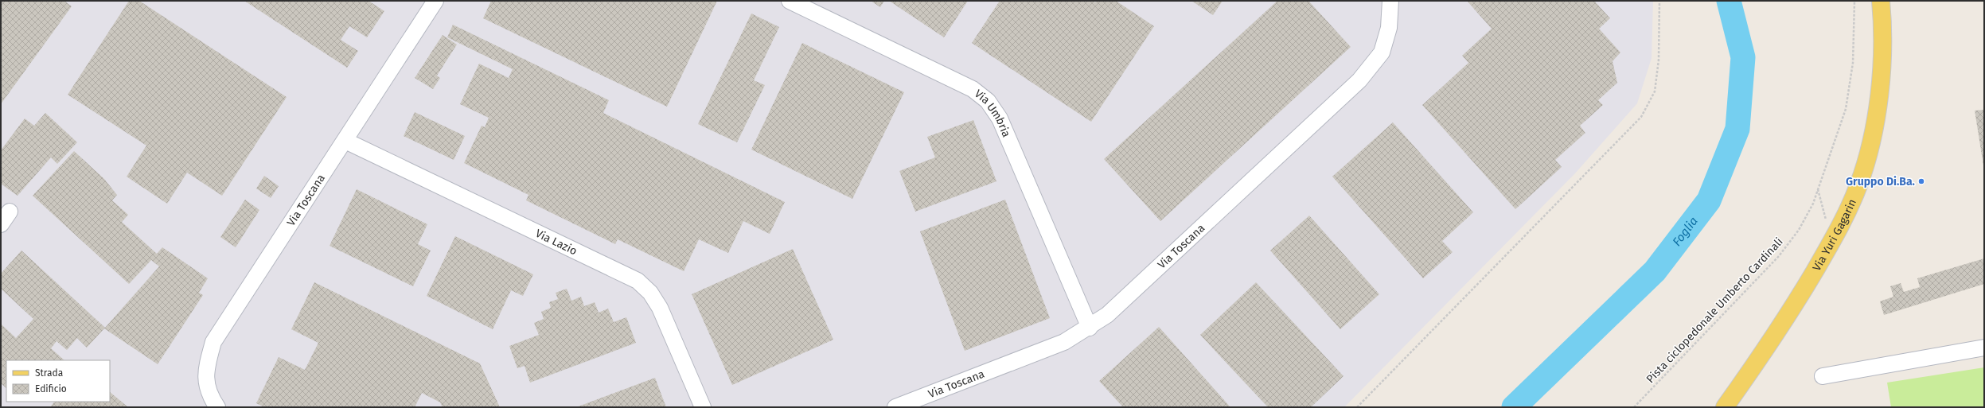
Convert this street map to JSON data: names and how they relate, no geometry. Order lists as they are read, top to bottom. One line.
{"streets":{"main road":["Via Yuri Gagarin"],"street":["Via Umbria","Via Toscana","Via Lazio"],"path":["Pista ciclopedonale Umberto Cardinali"]},"crossings":[["Via Umbria","Via Toscana"],["Via Toscana","Via Lazio"]],"water":["Foglia"],"places":["Gruppo Di.Ba."],"legend":["Strada","Edificio"]}
